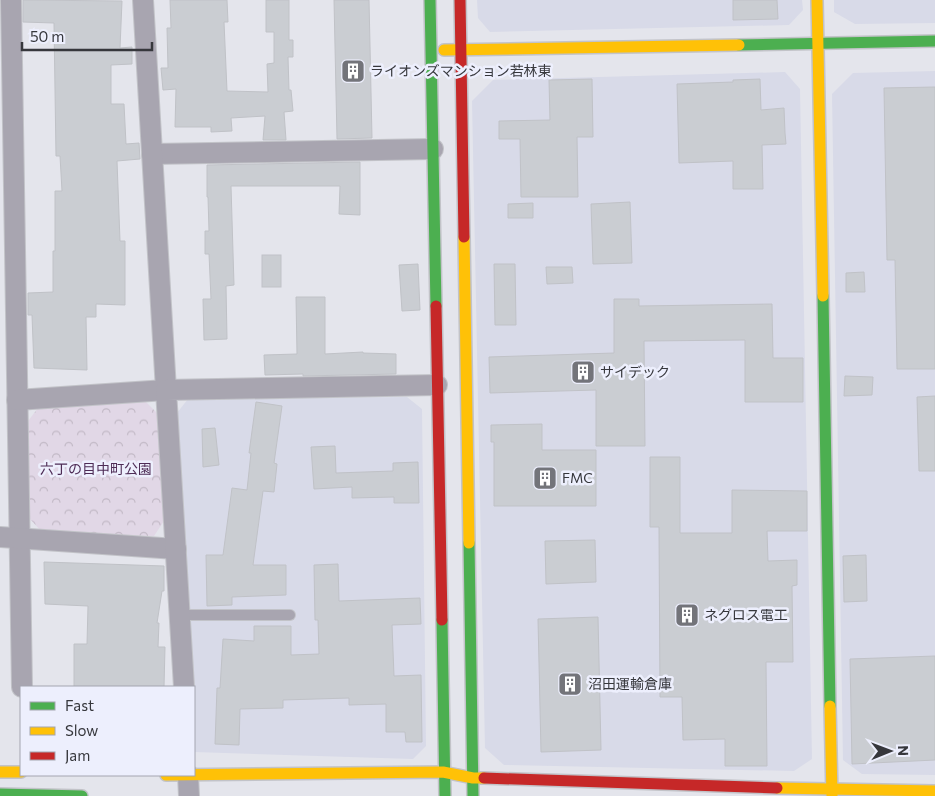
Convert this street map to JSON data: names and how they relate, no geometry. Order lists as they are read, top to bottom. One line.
{"parks":["六丁の目中町公園"],"places":{"building":["ライオンズマンション若林東","サイデック","FMC","ネグロス電工","沼田運輸倉庫"]},"legend":["Fast","Slow","Jam"],"scale_bar":"50 m","north":"right"}
